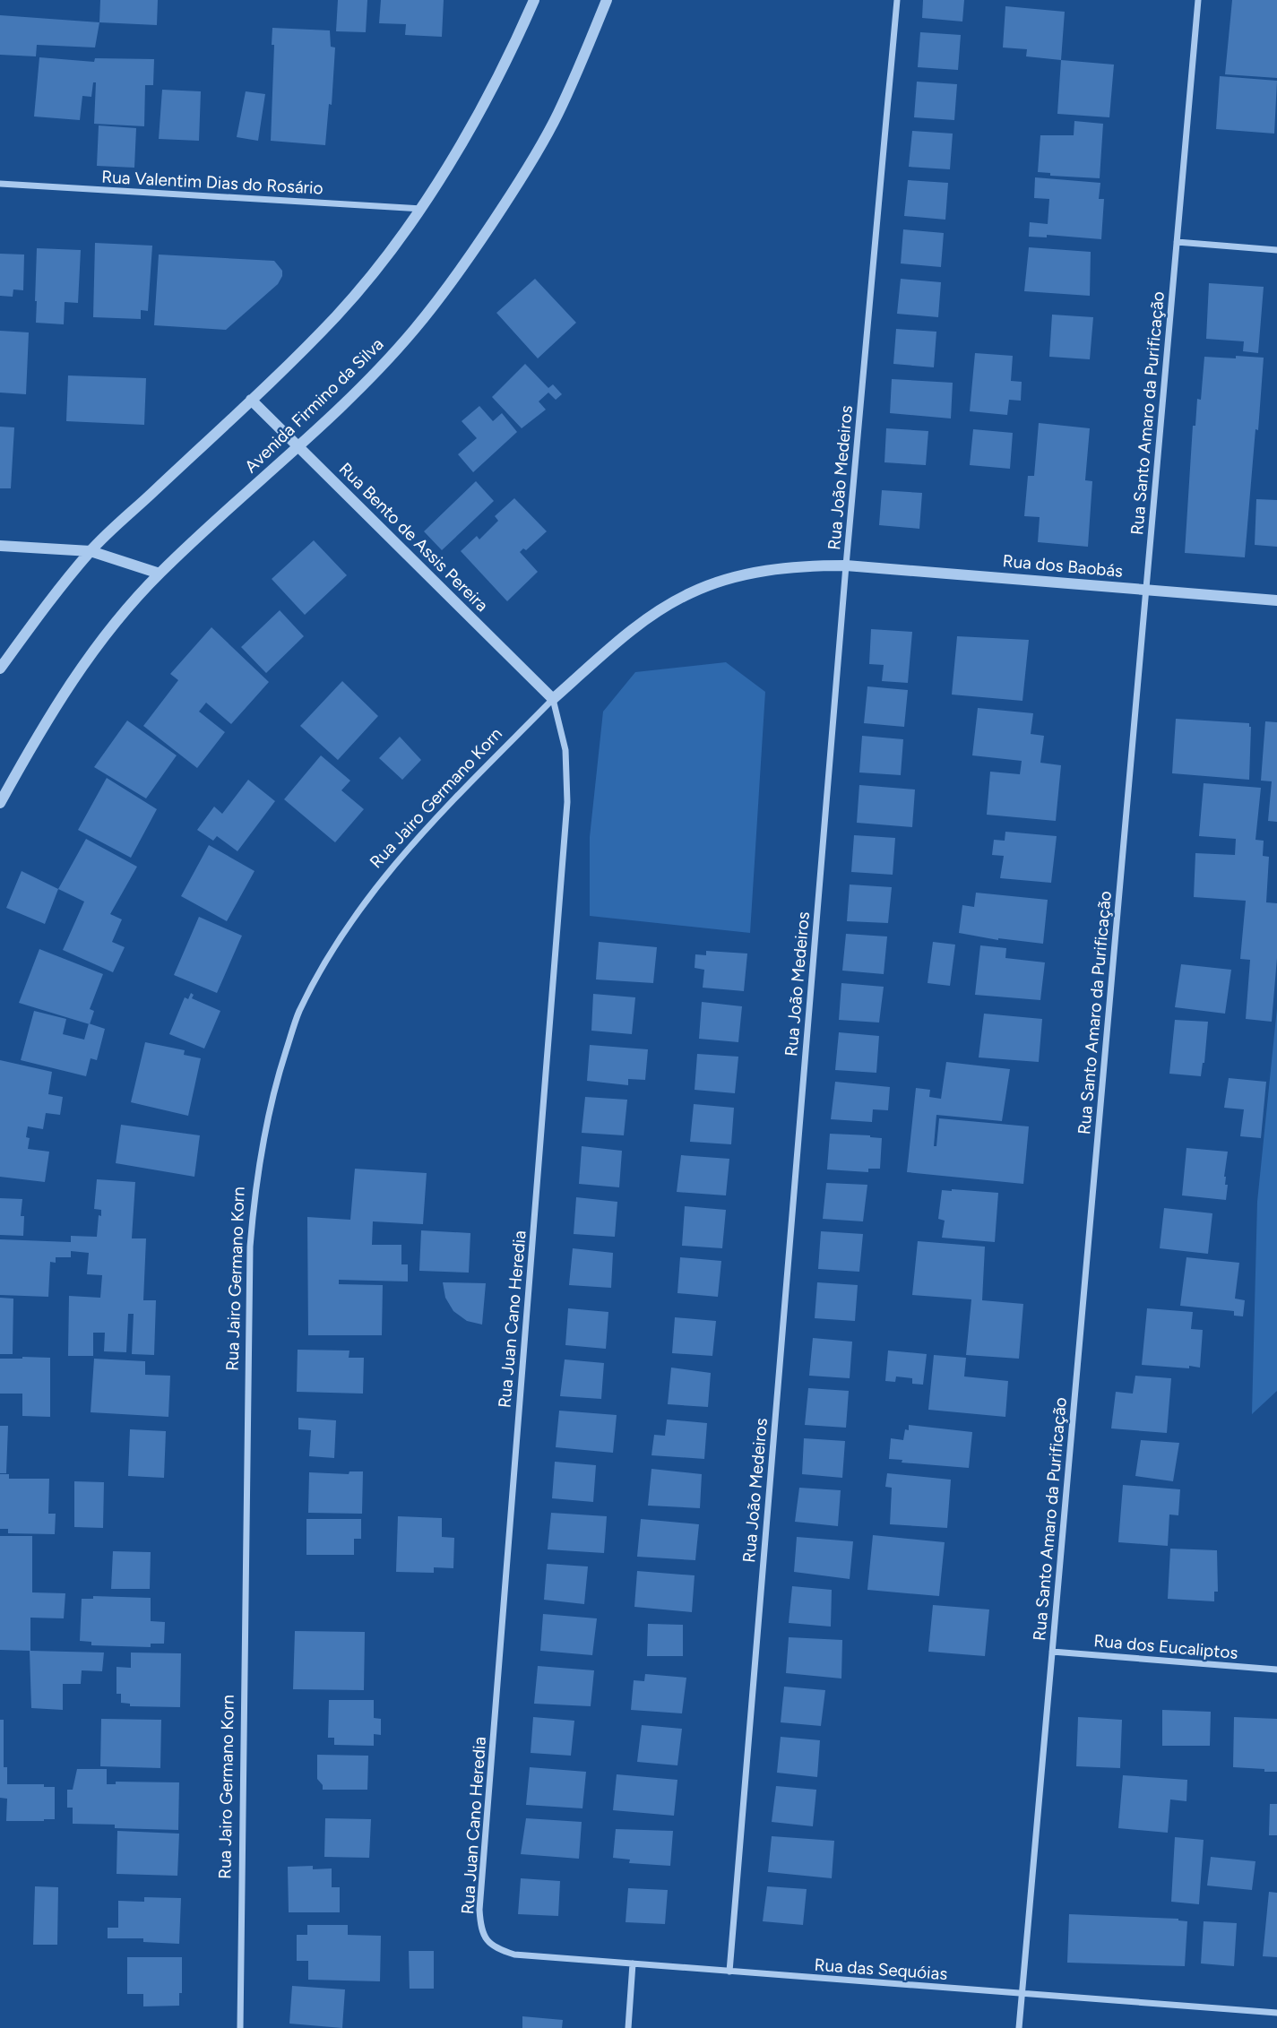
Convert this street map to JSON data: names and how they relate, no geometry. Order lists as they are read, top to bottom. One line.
{"streets":{"street":["Rua Valentim Dias do Rosário","Avenida Firmino da Silva","Rua Santo Amaro da Purificação","Rua João Medeiros","Rua Bento de Assis Pereira","Rua dos Baobás","Rua Jairo Germano Korn","Rua Juan Cano Heredia","Rua dos Eucaliptos","Rua das Sequóias"]},"crossings":[["Avenida Firmino da Silva","Rua Bento de Assis Pereira"],["Rua Santo Amaro da Purificação","Rua dos Baobás"],["Rua Santo Amaro da Purificação","Rua dos Eucaliptos"],["Rua Santo Amaro da Purificação","Rua das Sequóias"],["Rua João Medeiros","Rua dos Baobás"],["Rua João Medeiros","Rua Jairo Germano Korn"],["Rua João Medeiros","Rua das Sequóias"],["Rua Bento de Assis Pereira","Rua Jairo Germano Korn"],["Rua Bento de Assis Pereira","Rua Juan Cano Heredia"],["Rua dos Baobás","Rua Jairo Germano Korn"],["Rua Jairo Germano Korn","Rua Juan Cano Heredia"],["Rua Juan Cano Heredia","Rua das Sequóias"]]}
